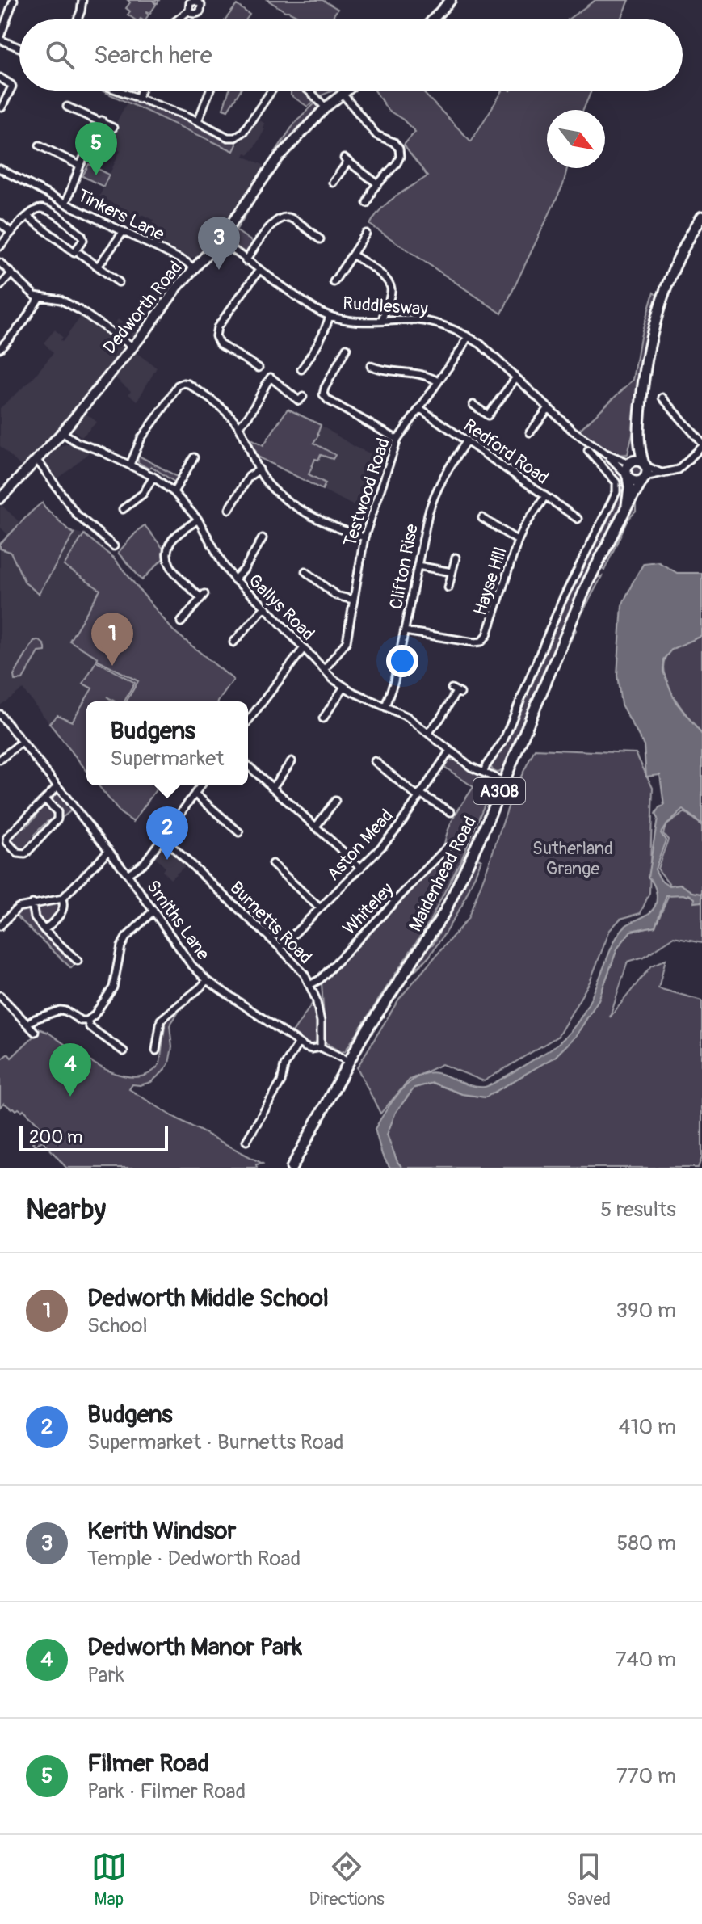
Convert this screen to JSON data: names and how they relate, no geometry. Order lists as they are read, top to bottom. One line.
{"streets":{"main road":["Dedworth Road","A308","Maidenhead Road"],"street":["Tinkers Lane","Ruddlesway","Redford Road","Testwood Road","Clifton Rise","Hayse Hill","Gallys Road","Aston Mead","Whiteley","Smiths Lane","Burnetts Road"]},"crossings":[["Tinkers Lane","Dedworth Road"],["Ruddlesway","Dedworth Road"],["Ruddlesway","Testwood Road"],["Ruddlesway","Maidenhead Road"],["Dedworth Road","Gallys Road"],["Redford Road","Testwood Road"],["Redford Road","Clifton Rise"],["Redford Road","Hayse Hill"],["Testwood Road","Gallys Road"],["Clifton Rise","Hayse Hill"],["Clifton Rise","Gallys Road"],["Gallys Road","Aston Mead"],["Gallys Road","Maidenhead Road"],["Aston Mead","Burnetts Road"],["Maidenhead Road","Smiths Lane"],["Whiteley","Burnetts Road"],["Smiths Lane","Burnetts Road"]],"parks":["Sutherland Grange"],"scale_bar":"200 m","north":"bottom right","page":{"search":"Search here","pins":["5","3","1","2","4"],"popup":["Budgens","Supermarket"],"scale":"200 m","heading":["Nearby","5 results"],"list":[{"mark":"1","name":"Dedworth Middle School","note":"School","value":"390 m"},{"mark":"2","name":"Budgens","note":"Supermarket · Burnetts Road","value":"410 m"},{"mark":"3","name":"Kerith Windsor","note":"Temple · Dedworth Road","value":"580 m"},{"mark":"4","name":"Dedworth Manor Park","note":"Park","value":"740 m"},{"mark":"5","name":"Filmer Road","note":"Park · Filmer Road","value":"770 m"}],"nav":["Map","Directions","Saved"]}}
